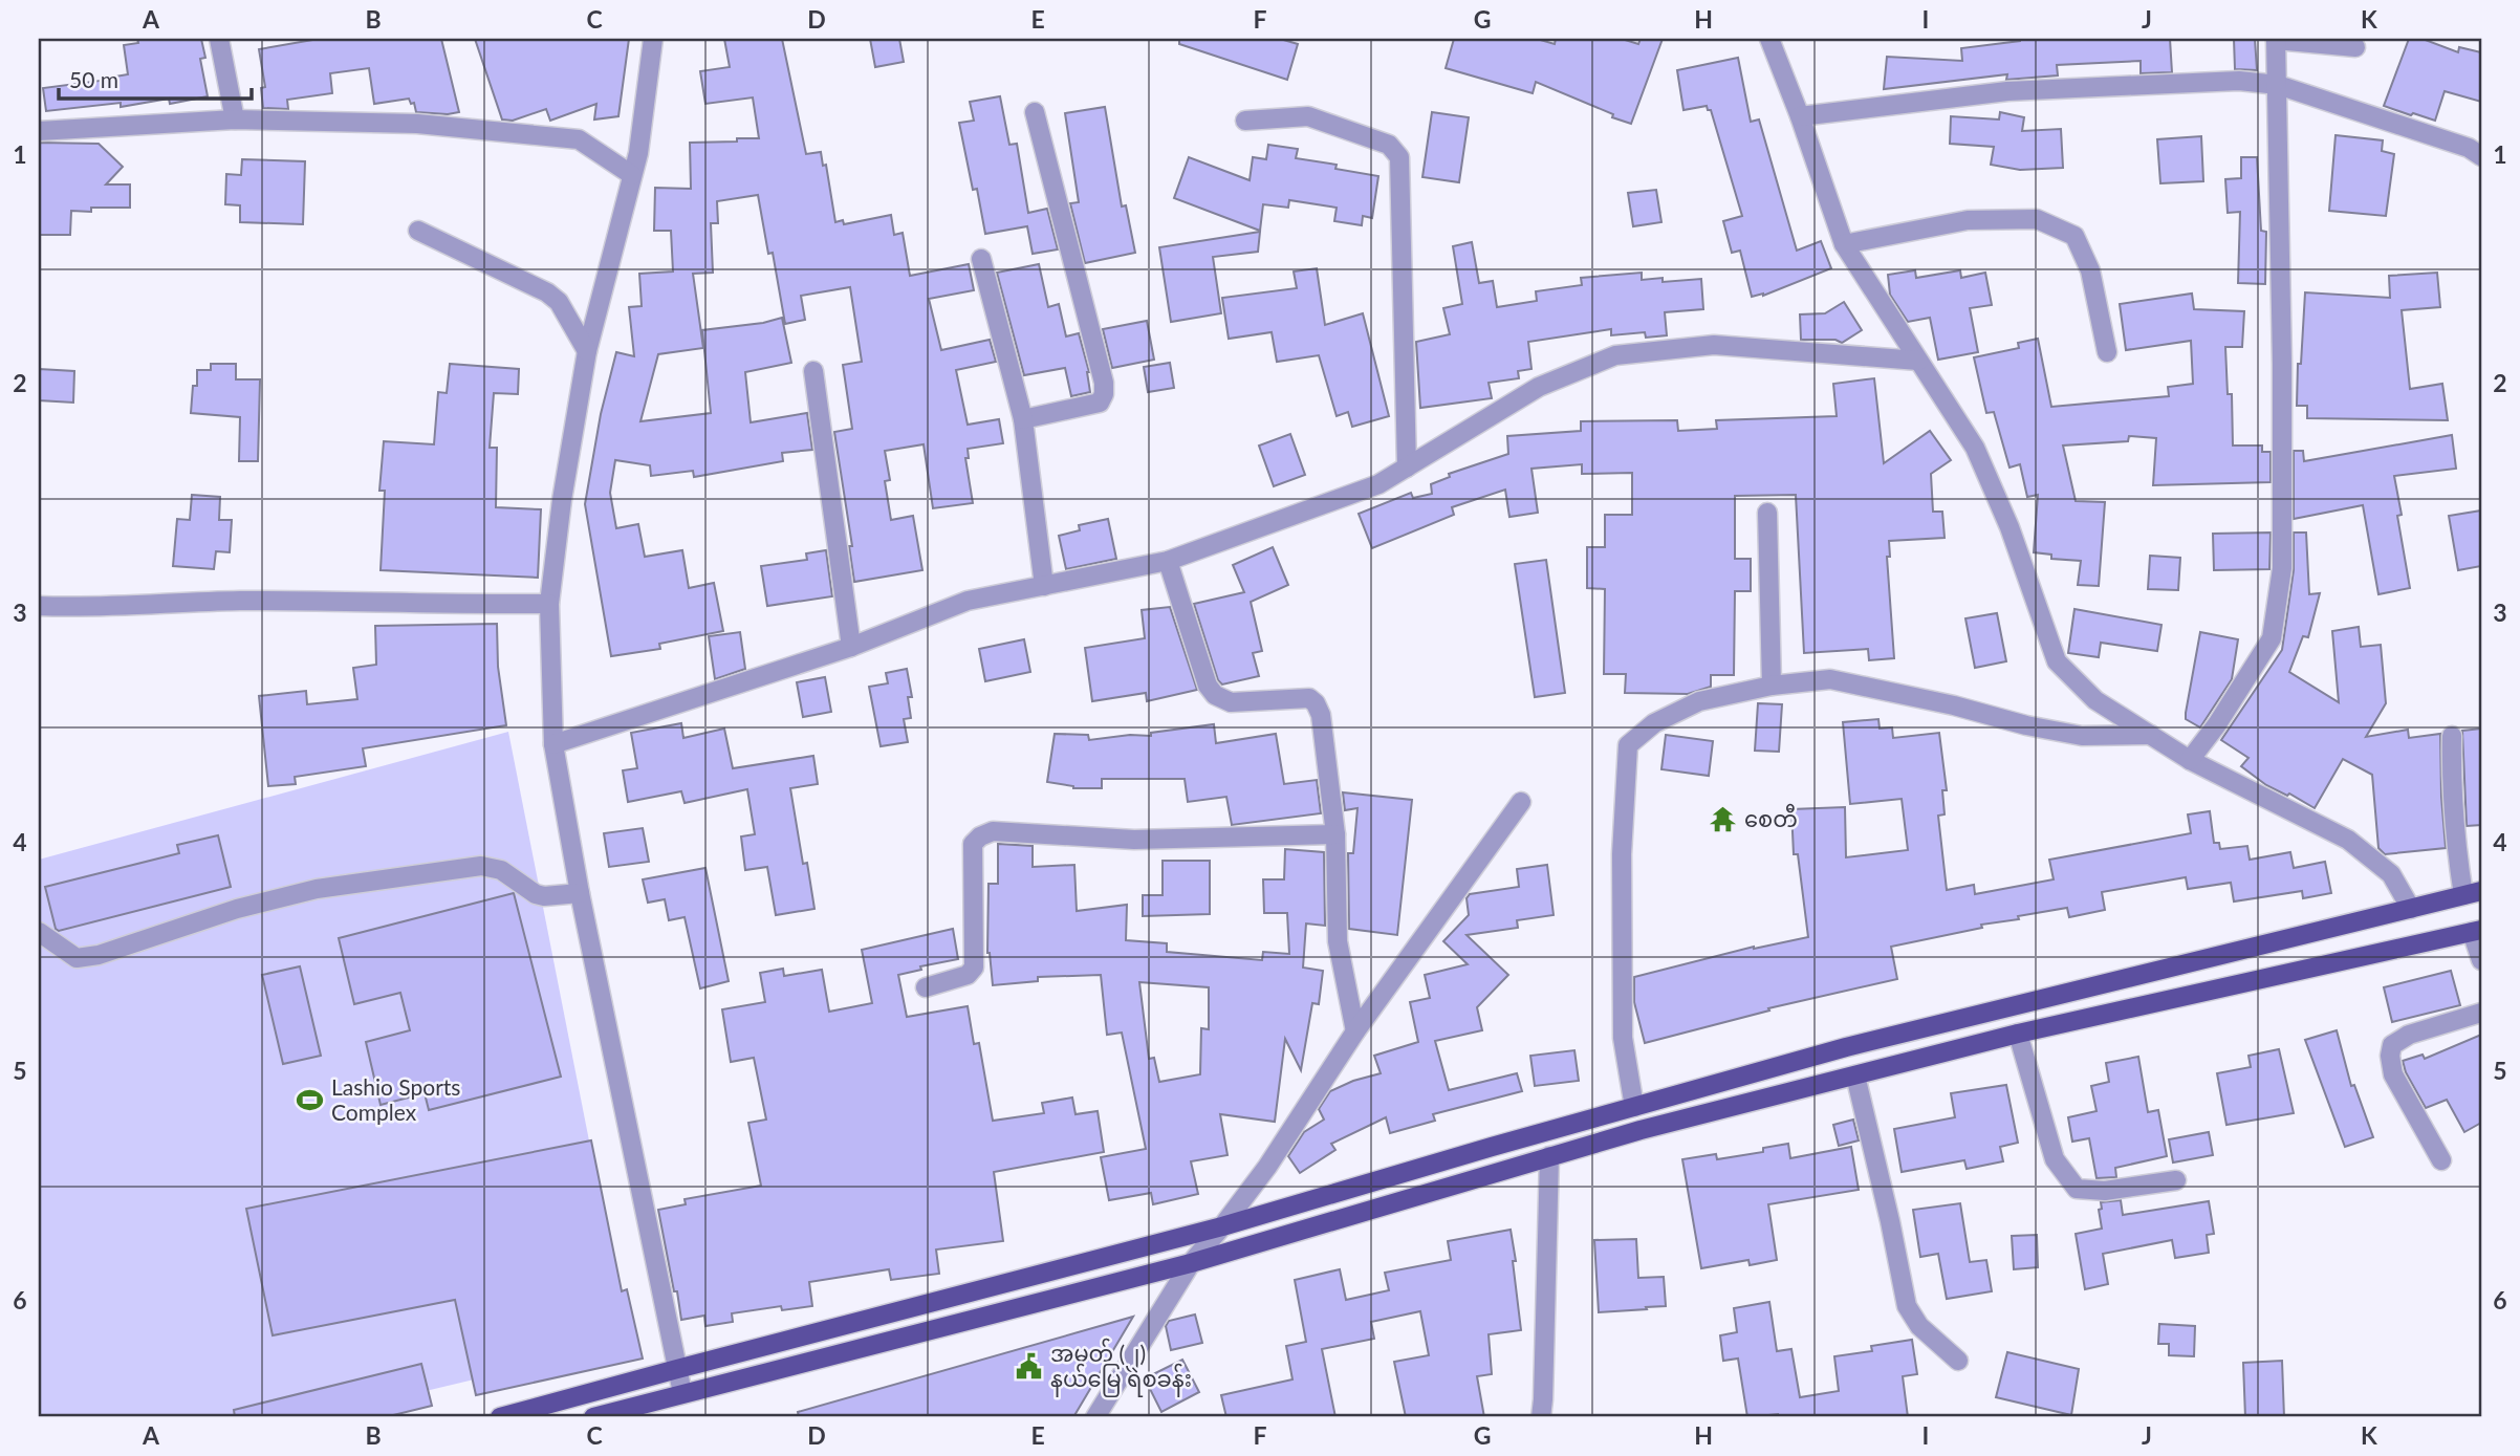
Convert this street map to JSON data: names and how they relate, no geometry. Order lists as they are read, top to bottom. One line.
{"places":{"temple":["စေတီ"],"sports":["Lashio Sports Complex"],"public building":["အမှတ် (၂) နယ်မြေ ရဲစခန်း"]},"scale_bar":"50 m","grid":{"columns":["A","B","C","D","E","F","G","H","I","J","K"],"rows":["1","2","3","4","5","6"]}}
